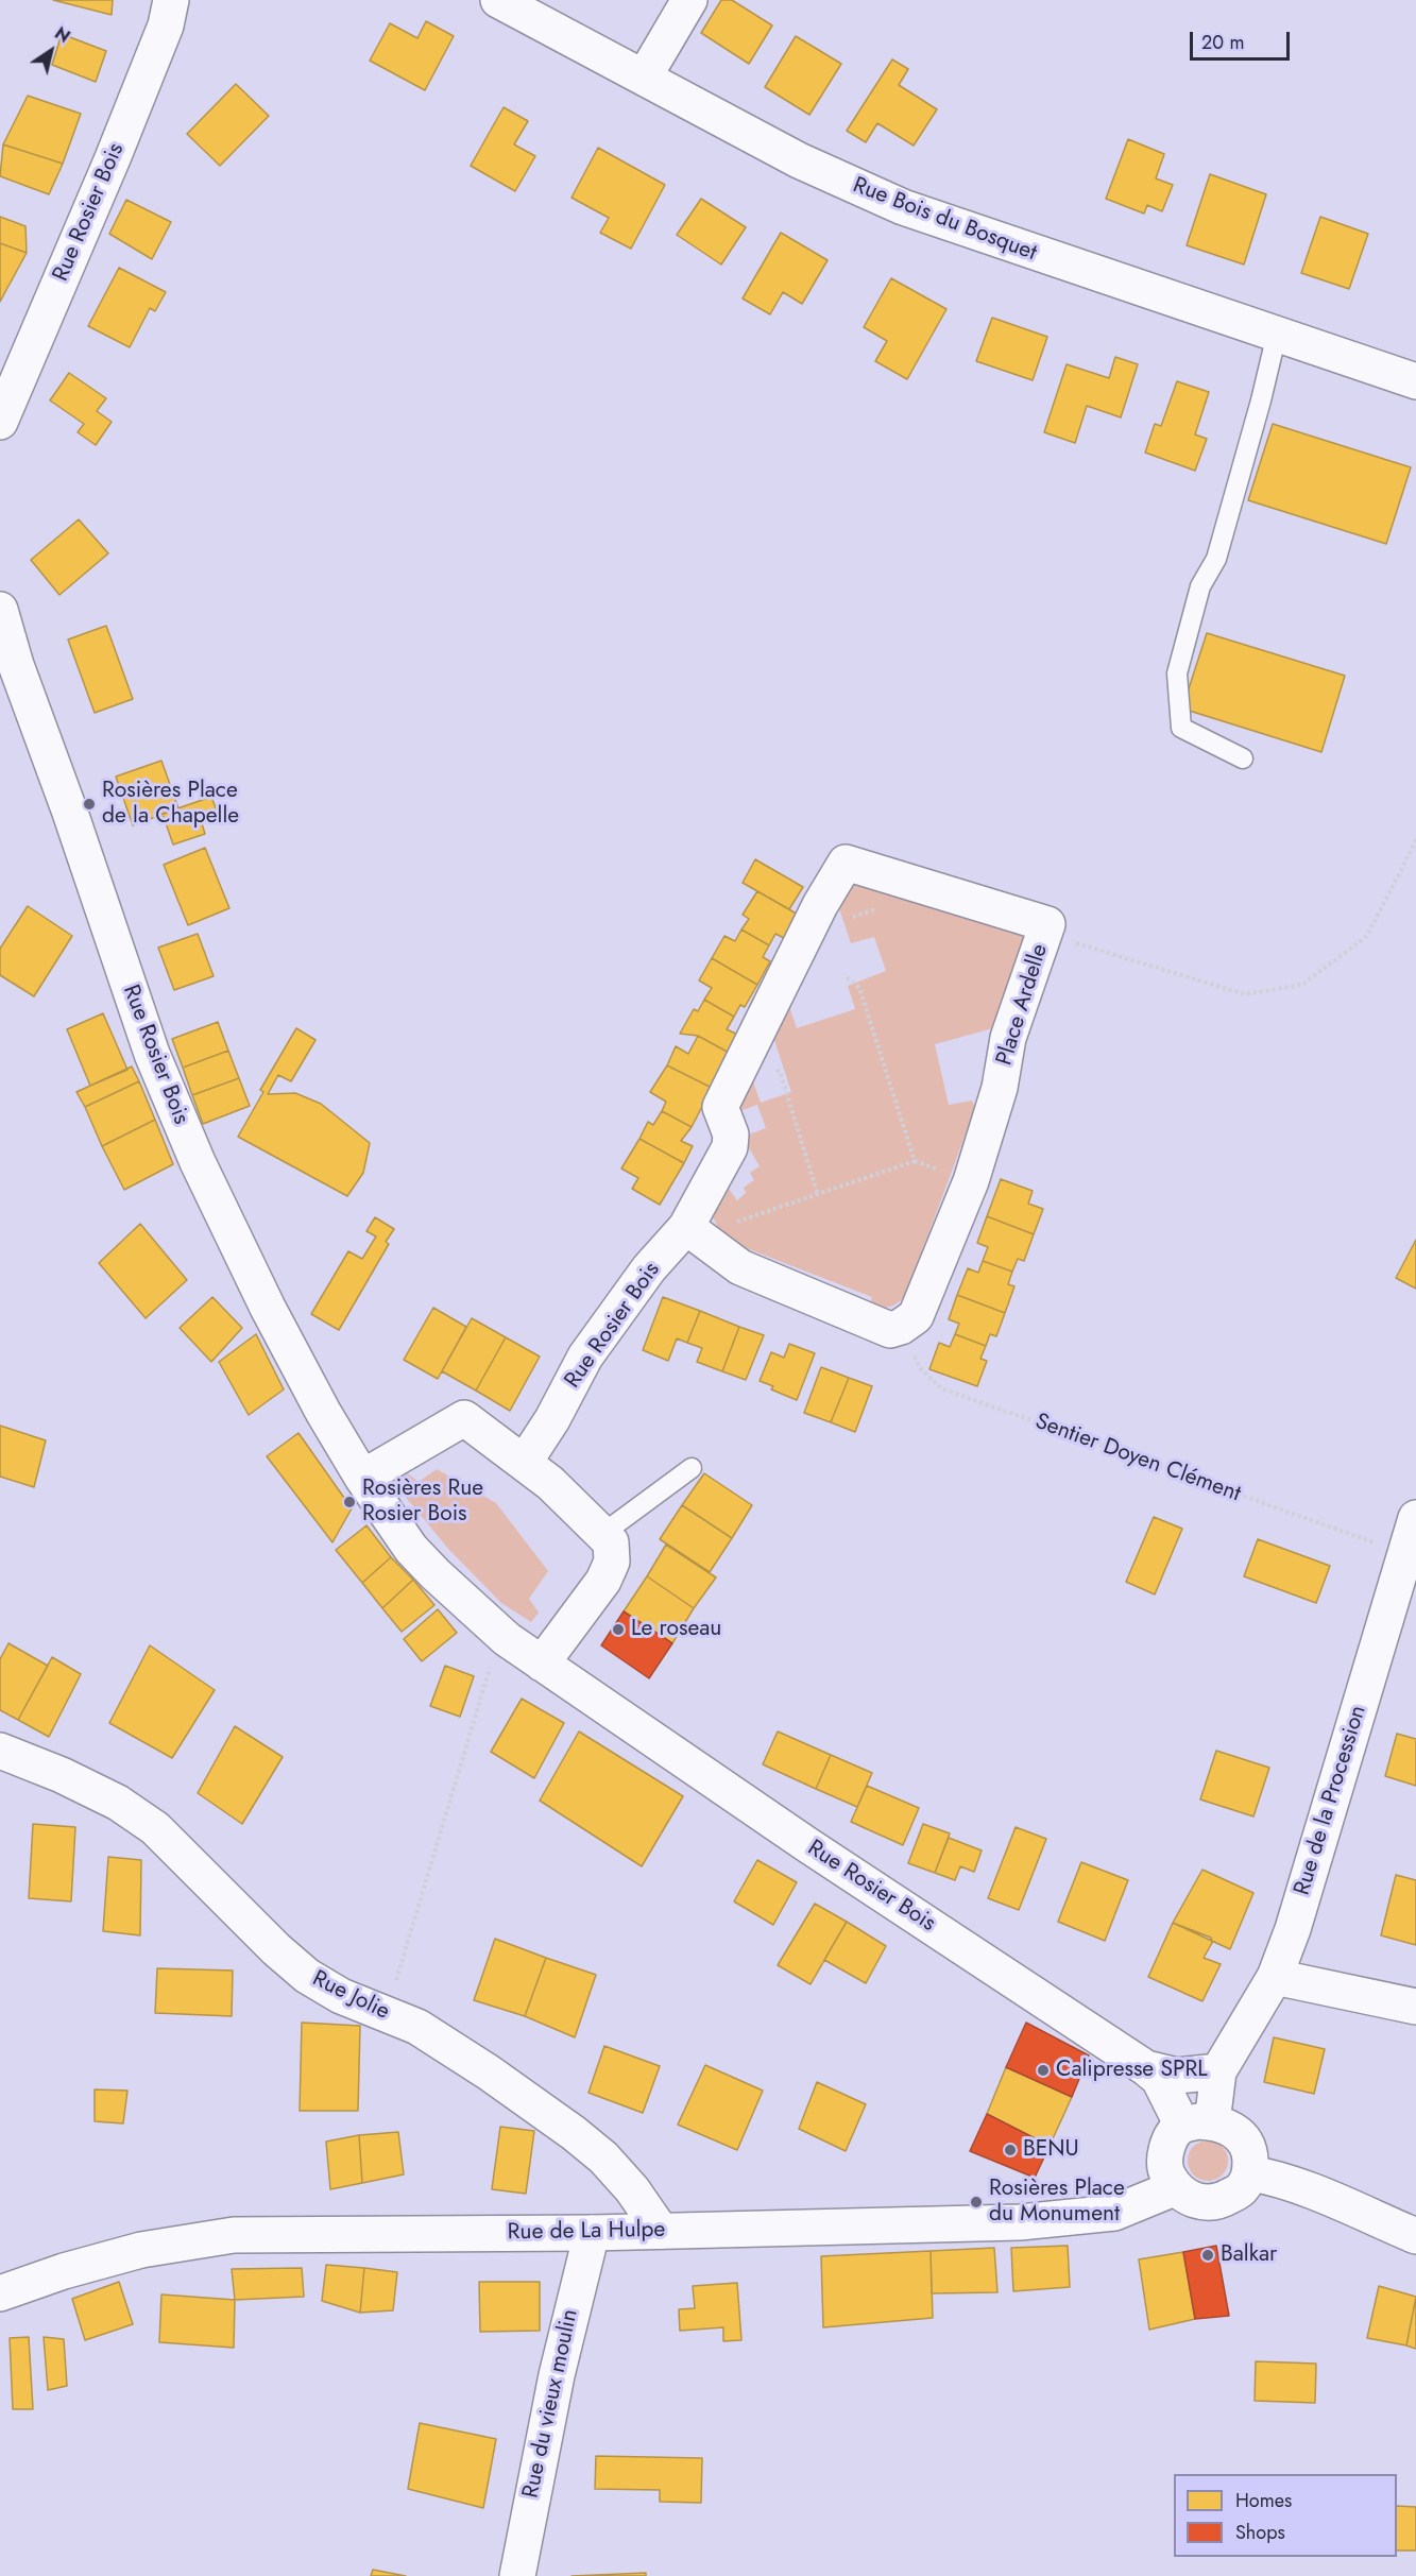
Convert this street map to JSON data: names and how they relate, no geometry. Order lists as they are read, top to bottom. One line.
{"streets":{"street":["Rue Rosier Bois","Rue Bois du Bosquet","Place Ardelle","Rue de la Procession","Rue Jolie","Rue de La Hulpe","Rue du vieux moulin"],"path":["Sentier Doyen Clément"]},"crossings":[["Rue Rosier Bois","Place Ardelle"],["Rue Rosier Bois","Rue de la Procession"],["Rue Rosier Bois","Rue de La Hulpe"],["Place Ardelle","Sentier Doyen Clément"],["Sentier Doyen Clément","Rue de la Procession"],["Rue de la Procession","Rue de La Hulpe"],["Rue Jolie","Rue de La Hulpe"],["Rue de La Hulpe","Rue du vieux moulin"]],"places":["Rosières Place de la Chapelle","Rosières Rue Rosier Bois","Le roseau","Calipresse SPRL","BENU","Rosières Place du Monument","Balkar"],"legend":["Homes","Shops"],"scale_bar":"20 m","north":"top right"}
